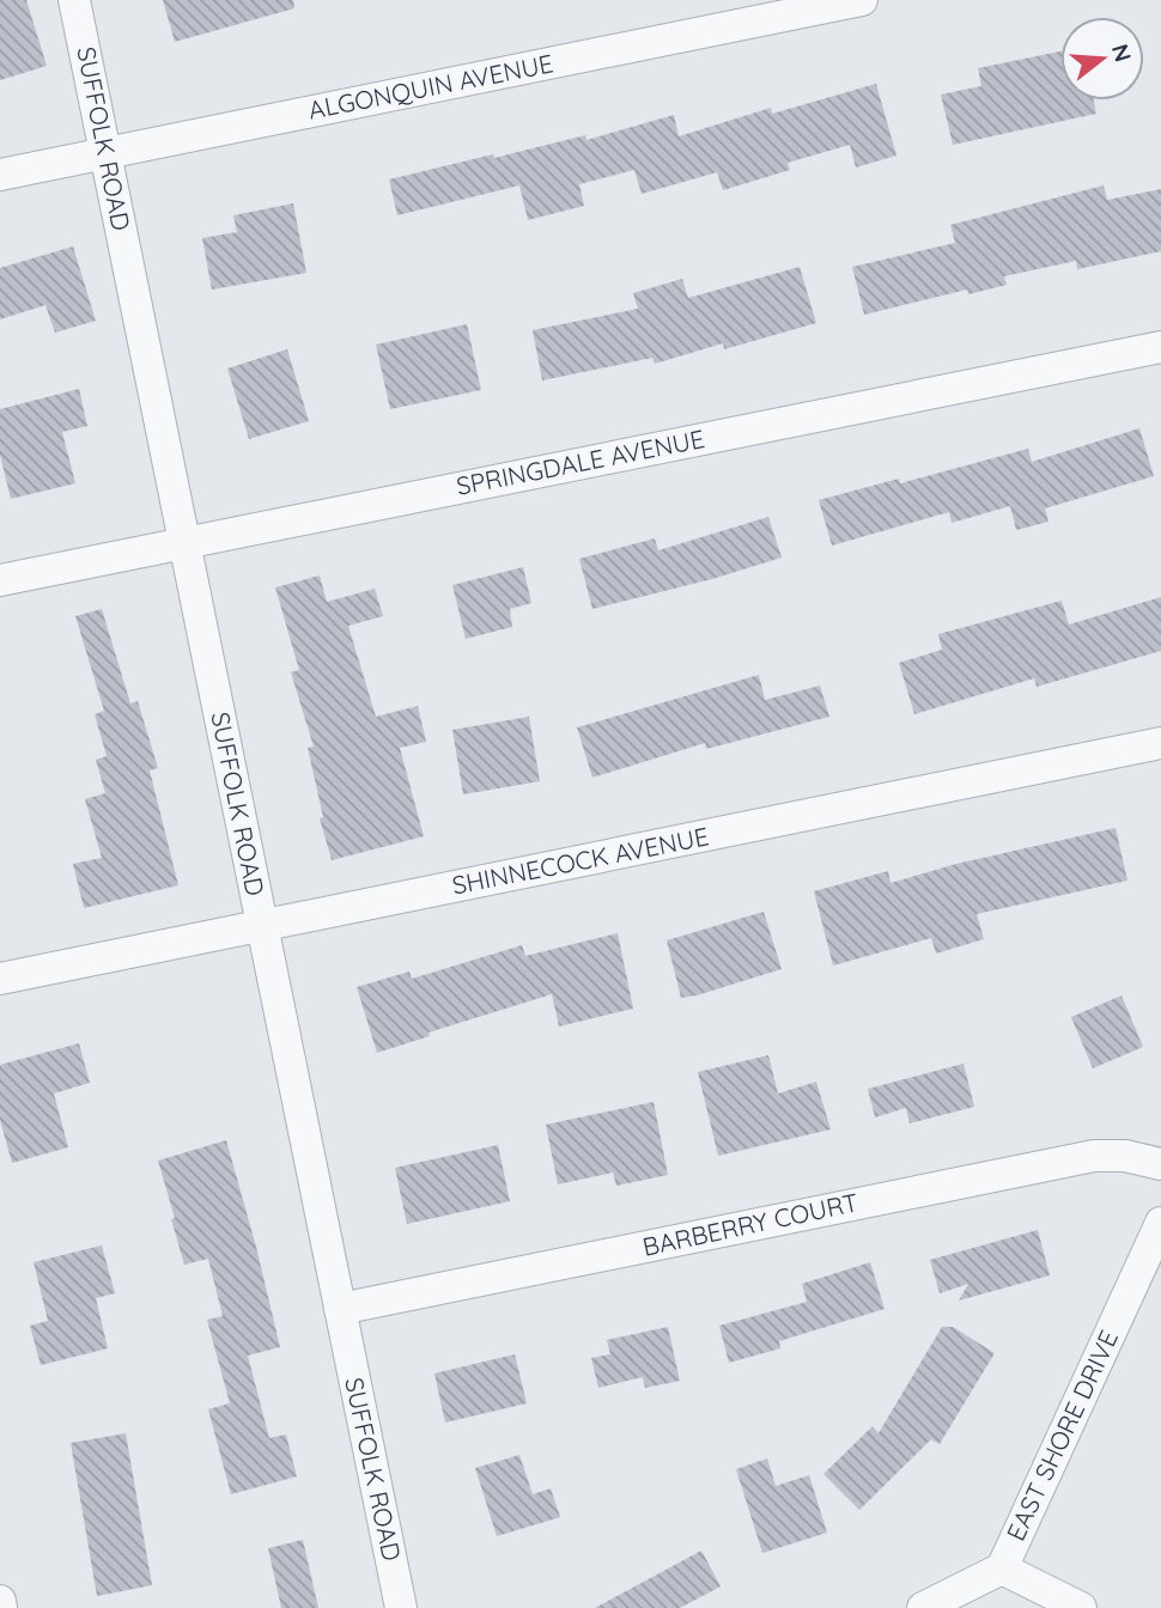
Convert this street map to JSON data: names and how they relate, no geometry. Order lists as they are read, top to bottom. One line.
{"streets":{"street":["ALGONQUIN AVENUE","SUFFOLK ROAD","SPRINGDALE AVENUE","SHINNECOCK AVENUE","BARBERRY COURT","EAST SHORE DRIVE"]},"crossings":[["ALGONQUIN AVENUE","SUFFOLK ROAD"],["SUFFOLK ROAD","SPRINGDALE AVENUE"],["SUFFOLK ROAD","SHINNECOCK AVENUE"],["SUFFOLK ROAD","BARBERRY COURT"]],"north":"right"}
